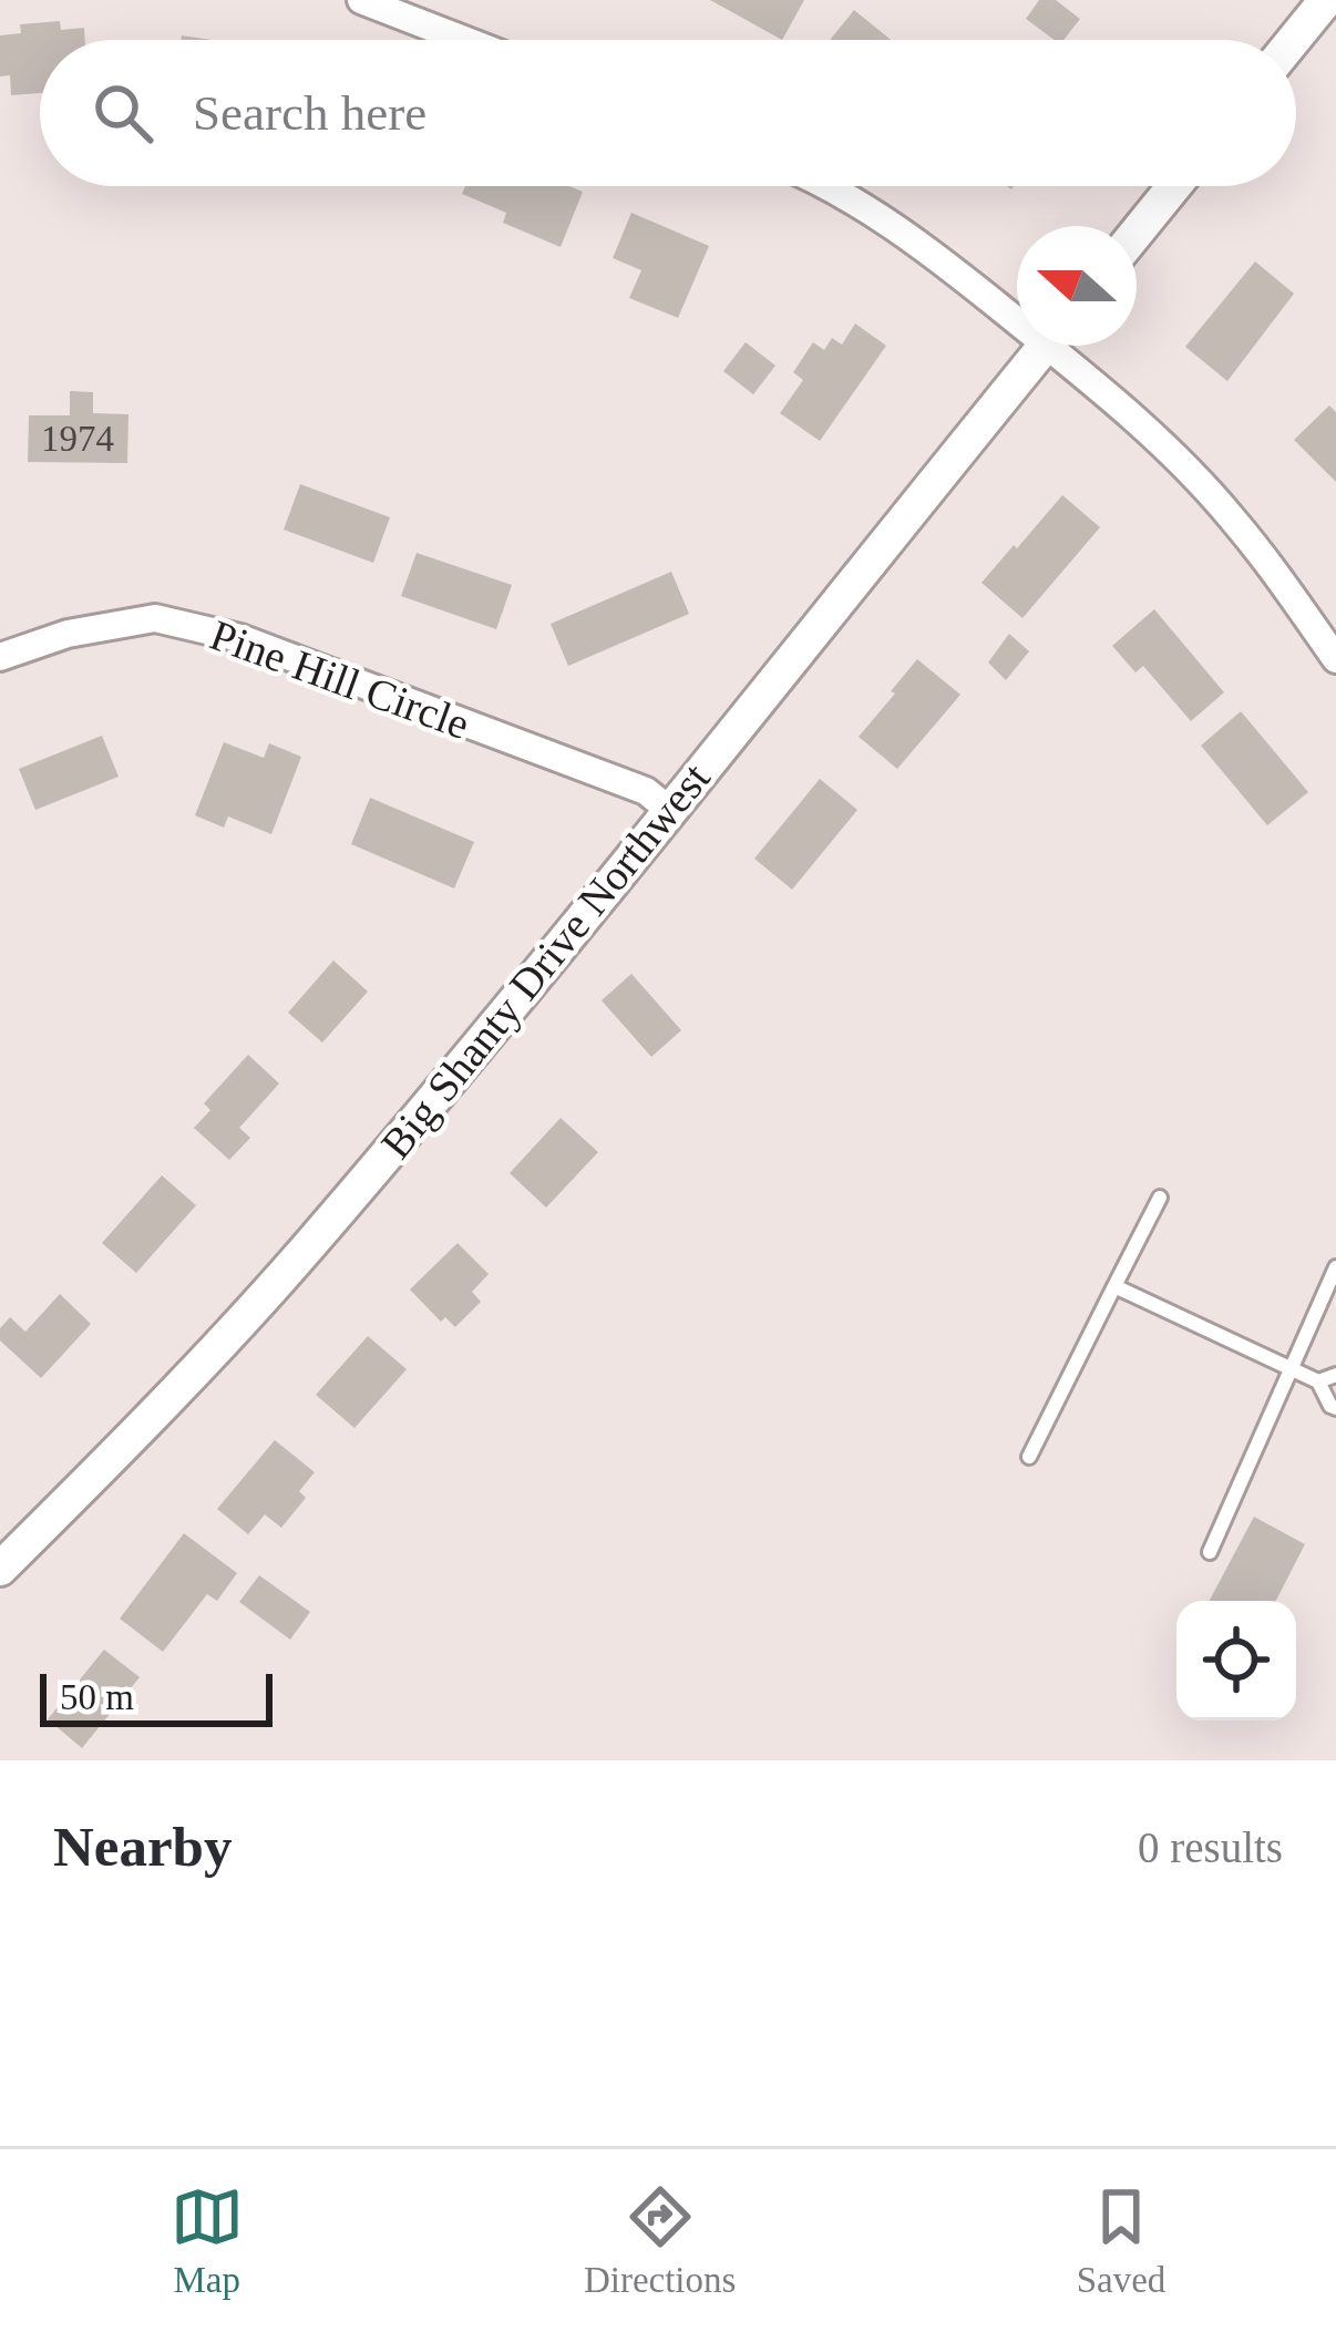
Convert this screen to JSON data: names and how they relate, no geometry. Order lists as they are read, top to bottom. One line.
{"streets":{"street":["Pine Hill Circle","Big Shanty Drive Northwest"]},"crossings":[["Pine Hill Circle","Big Shanty Drive Northwest"]],"house_numbers":["1974"],"scale_bar":"50 m","north":"left","page":{"search":"Search here","scale":"50 m","heading":["Nearby","0 results"],"nav":["Map","Directions","Saved"]}}
